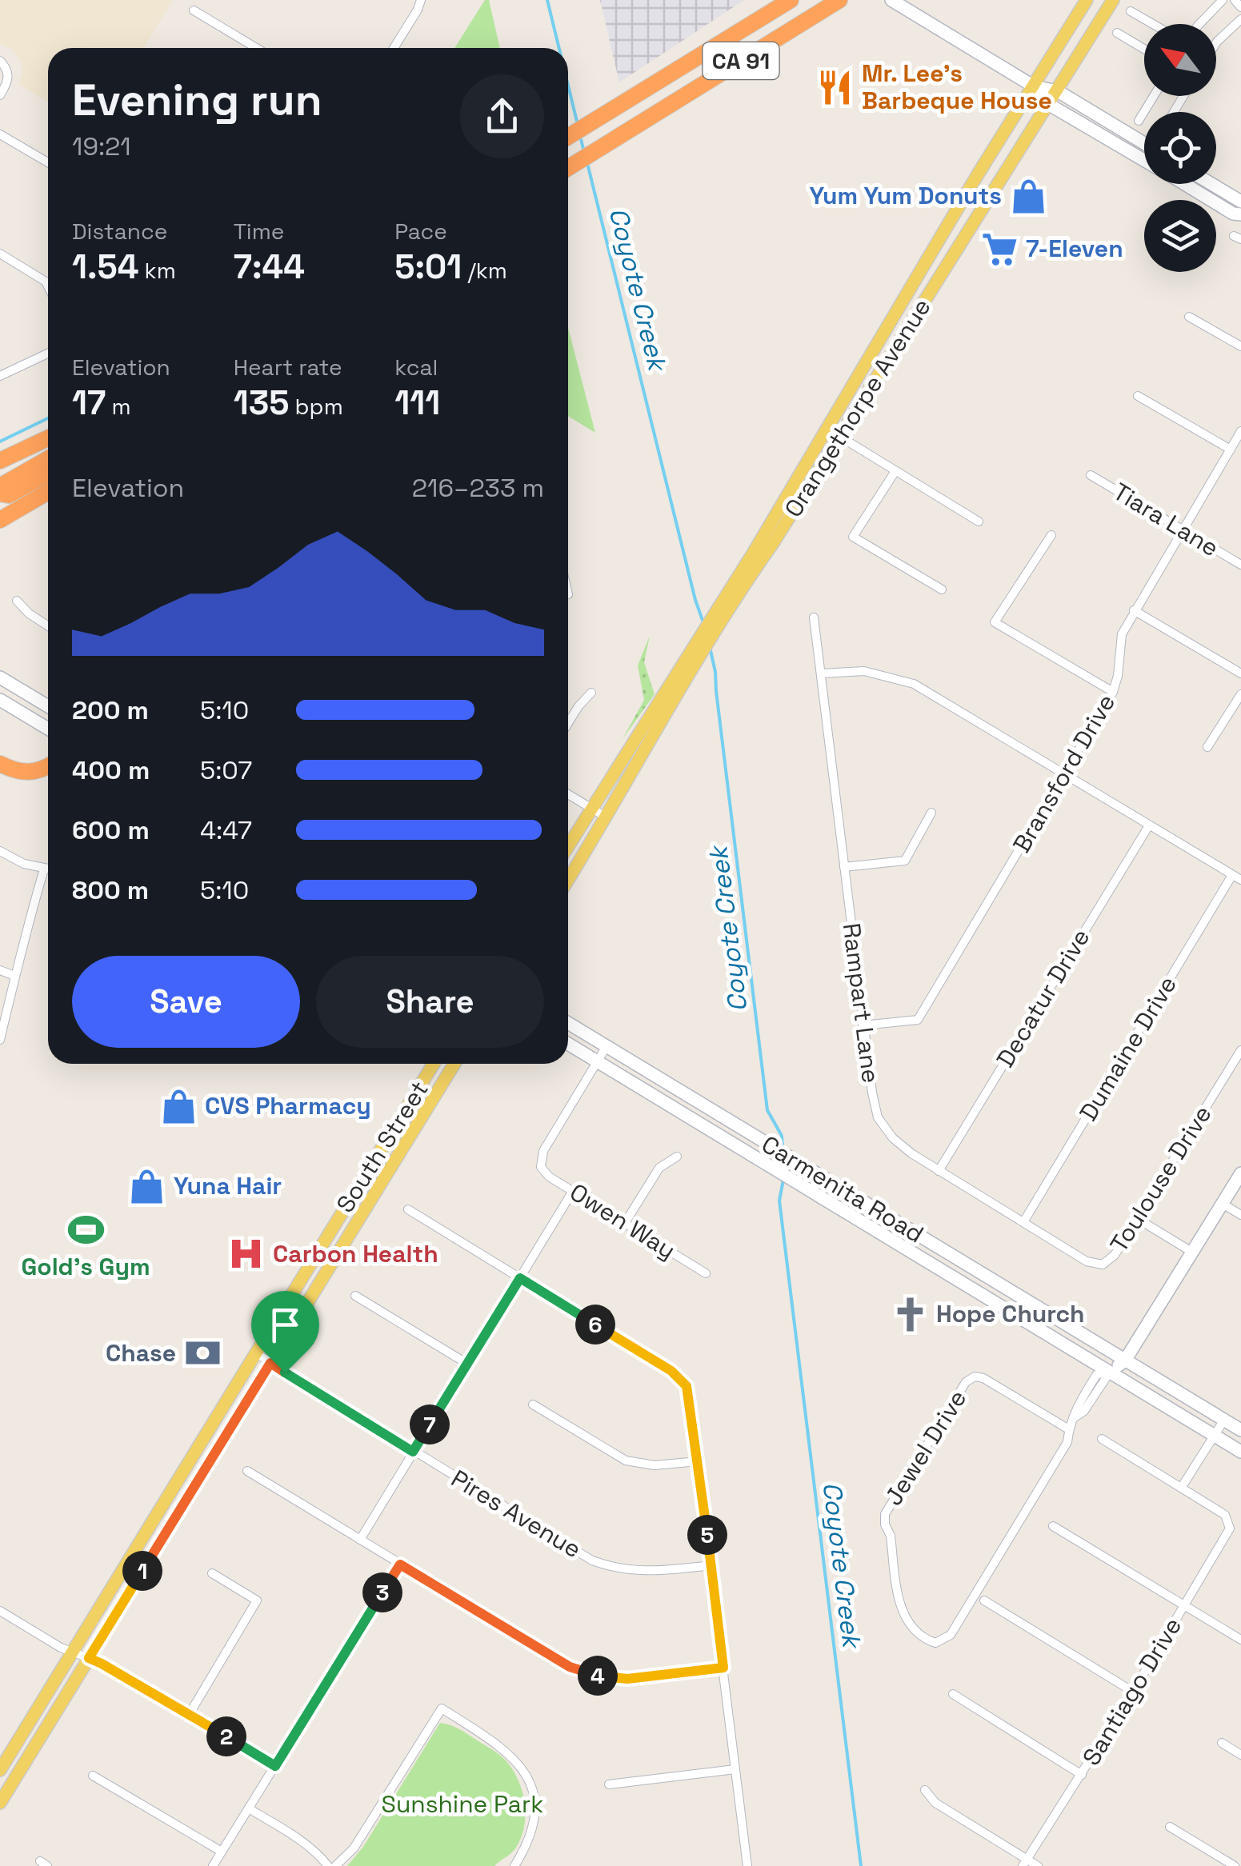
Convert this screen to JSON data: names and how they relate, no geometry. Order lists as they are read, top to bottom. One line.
{"streets":{"highway":["CA 91"],"main road":["Orangethorpe Avenue","South Street","Carmenita Road"],"street":["Tiara Lane","Bransford Drive","Decatur Drive","Rampart Lane","Dumaine Drive","Toulouse Drive","Owen Way","Jewel Drive","Pires Avenue","Santiago Drive"]},"crossings":[["Tiara Lane","Bransford Drive"],["Bransford Drive","Rampart Lane"],["Decatur Drive","Rampart Lane"],["Rampart Lane","Dumaine Drive"],["Rampart Lane","Toulouse Drive"],["South Street","Pires Avenue"],["Carmenita Road","Owen Way"],["Carmenita Road","Jewel Drive"]],"water":["Coyote Creek"],"parks":["Sunshine Park"],"places":{"restaurant":["Mr. Lee's Barbeque House"],"shop":["Yum Yum Donuts","CVS Pharmacy","Yuna Hair"],"supermarket":["7-Eleven"],"sports":["Gold's Gym"],"hospital":["Carbon Health"],"church":["Hope Church"],"bank":["Chase"]},"north":"top left","page":{"heading":["Evening run","19:21"],"stats":[["Distance","1.54 km"],["Time","7:44"],["Pace","5:01 /km"],["Elevation","17 m"],["Heart rate","135 bpm"],["kcal","111"]],"chart":["Elevation","216–233 m"],"list":[{"name":"200 m","note":"5:10"},{"name":"400 m","note":"5:07"},{"name":"600 m","note":"4:47"},{"name":"800 m","note":"5:10"}],"buttons":["Save","Share"],"pins":["6","7","5","1","3","4","2"]}}
